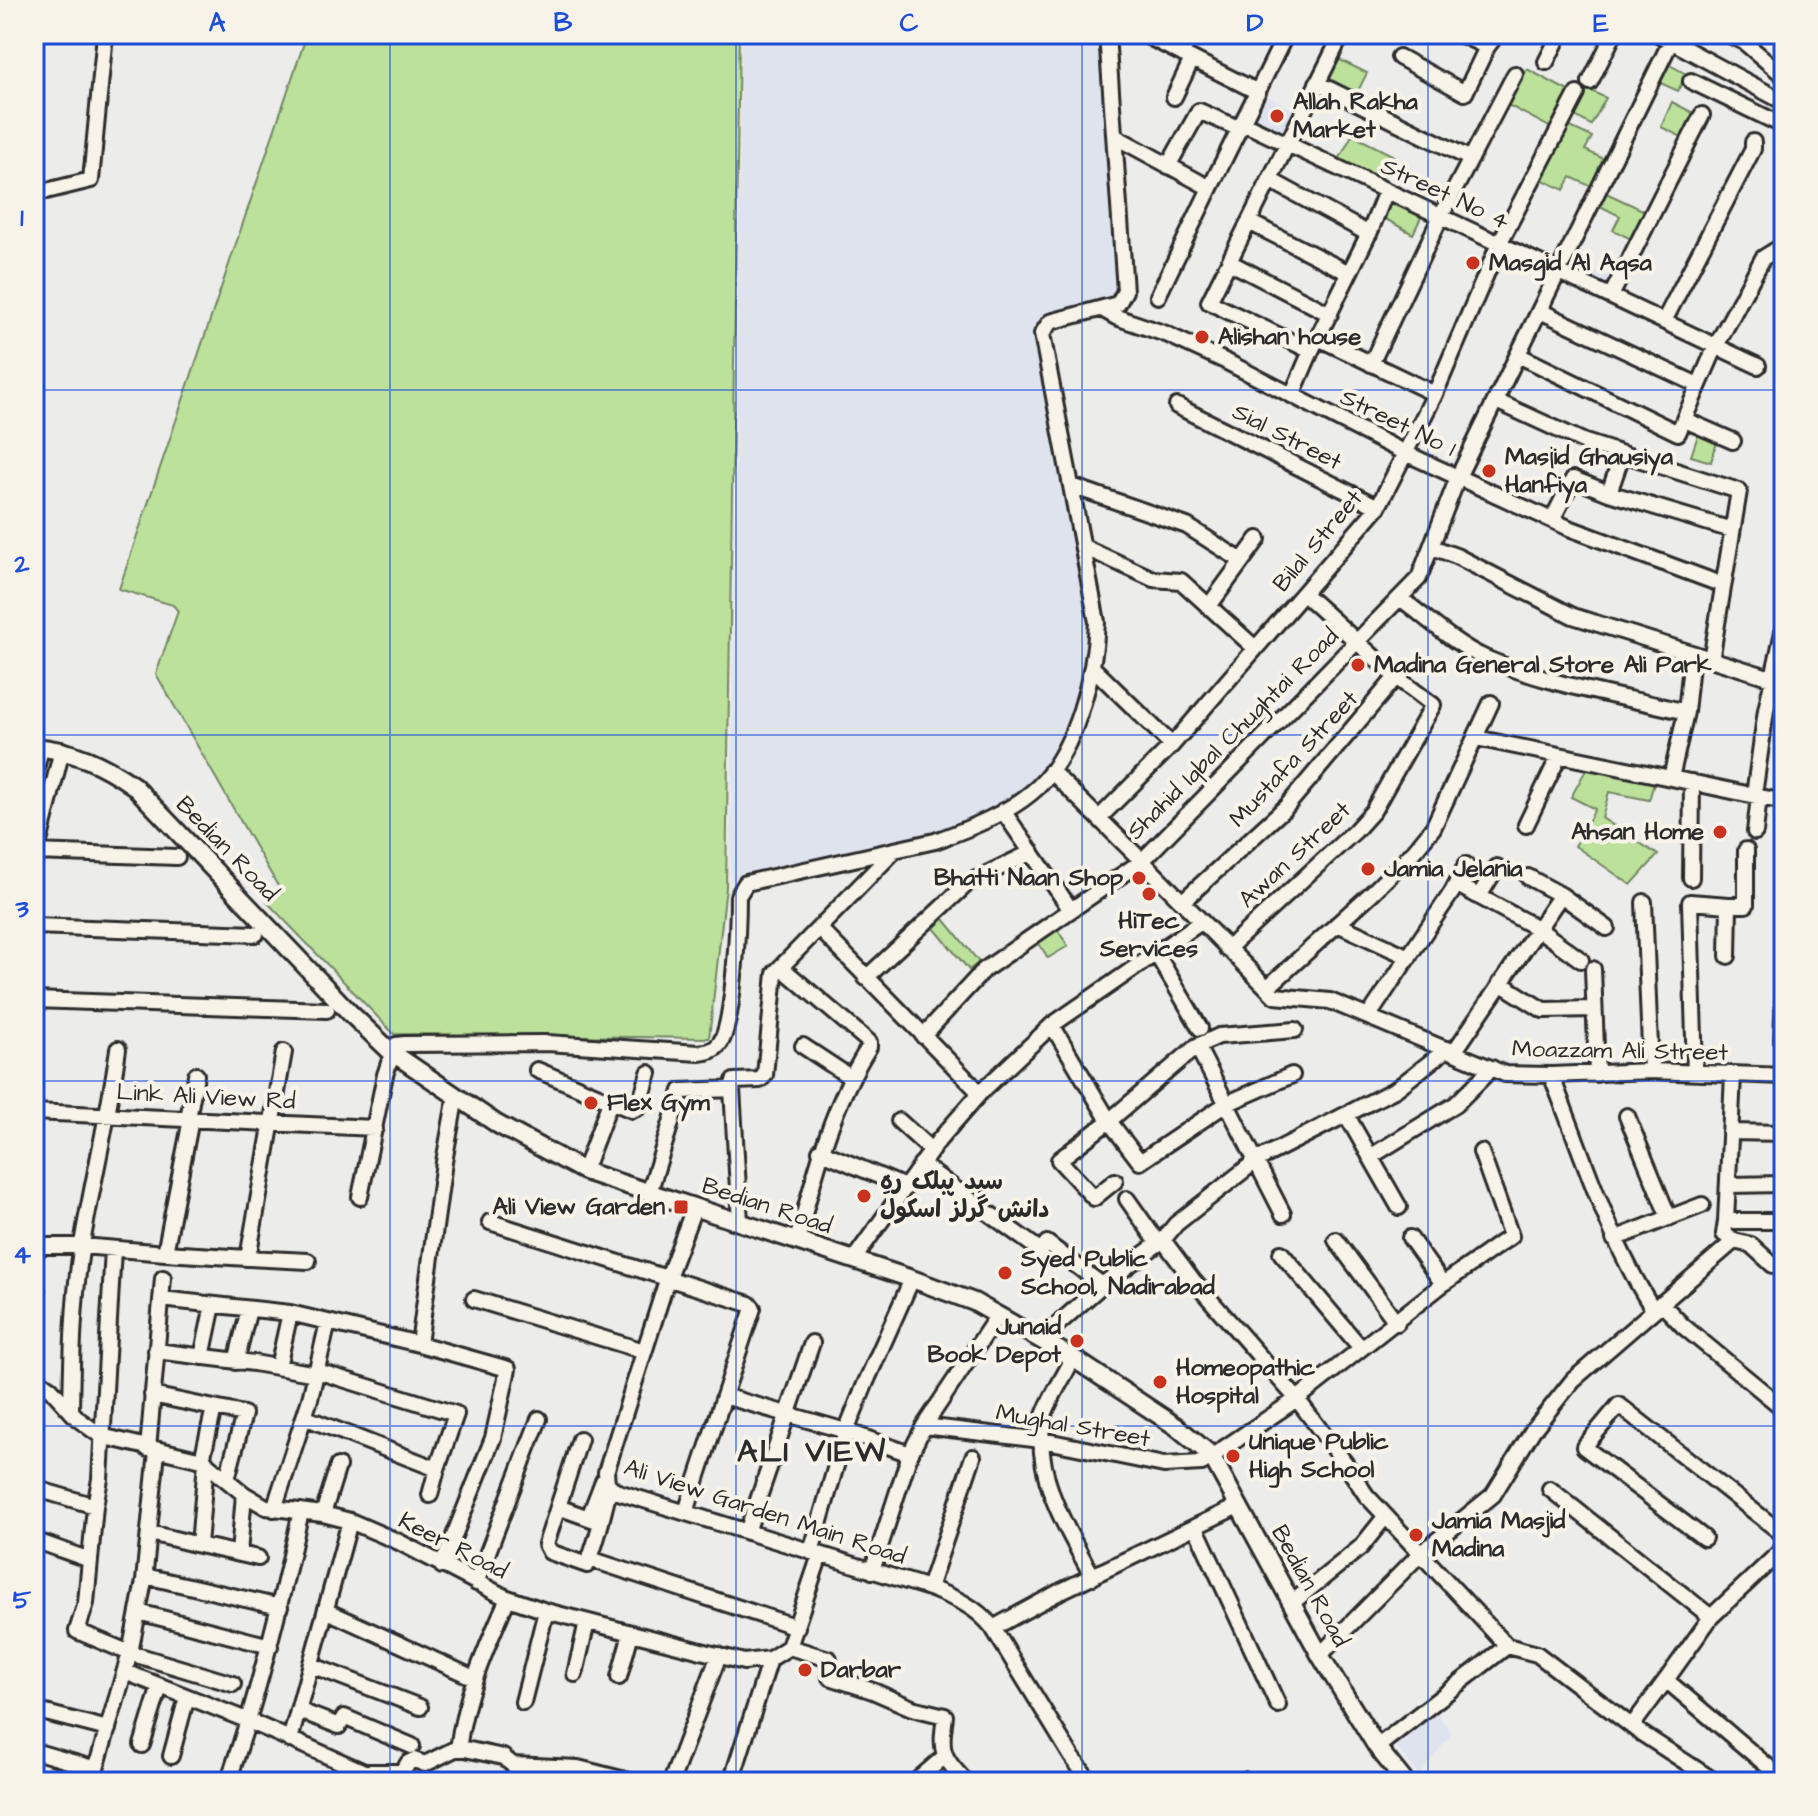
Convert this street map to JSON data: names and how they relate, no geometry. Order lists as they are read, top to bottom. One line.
{"streets":{"main road":["Bedian Road"],"street":["Street No 4","Street No 1","Sial Street","Bilal Street","Shahid Iqbal Chughtai Road","Mustafa Street","Awan Street","Moazzam Ali Street","Link Ali View Rd","Mughal Street","Ali View Garden Main Road","Keer Road"]},"crossings":[["Street No 4","Bilal Street"],["Street No 4","Shahid Iqbal Chughtai Road"],["Street No 1","Bilal Street"],["Street No 1","Shahid Iqbal Chughtai Road"],["Sial Street","Bilal Street"],["Bilal Street","Shahid Iqbal Chughtai Road"],["Shahid Iqbal Chughtai Road","Moazzam Ali Street"],["Mustafa Street","Awan Street"],["Mustafa Street","Moazzam Ali Street"],["Bedian Road","Mughal Street"],["Bedian Road","Ali View Garden Main Road"],["Awan Street","Moazzam Ali Street"]],"districts":["ALI VIEW"],"places":{"other":["Allah Rakha Market","Masgid Al Aqsa","Alishan house","Masjid Ghausiya Hanfiya","Madina General Store Ali Park","Ahsan Home","Jamia Jelania","Bhatti Naan Shop","HiTec Services","Flex Gym","سید پبلک رہِ دانش گرلز اسکول","Syed Public School, Nadirabad","Junaid Book Depot","Homeopathic Hospital","Unique Public High School","Jamia Masjid Madina","Darbar"],"transit":["Ali View Garden"]},"grid":{"columns":["A","B","C","D","E"],"rows":["1","2","3","4","5"]}}
